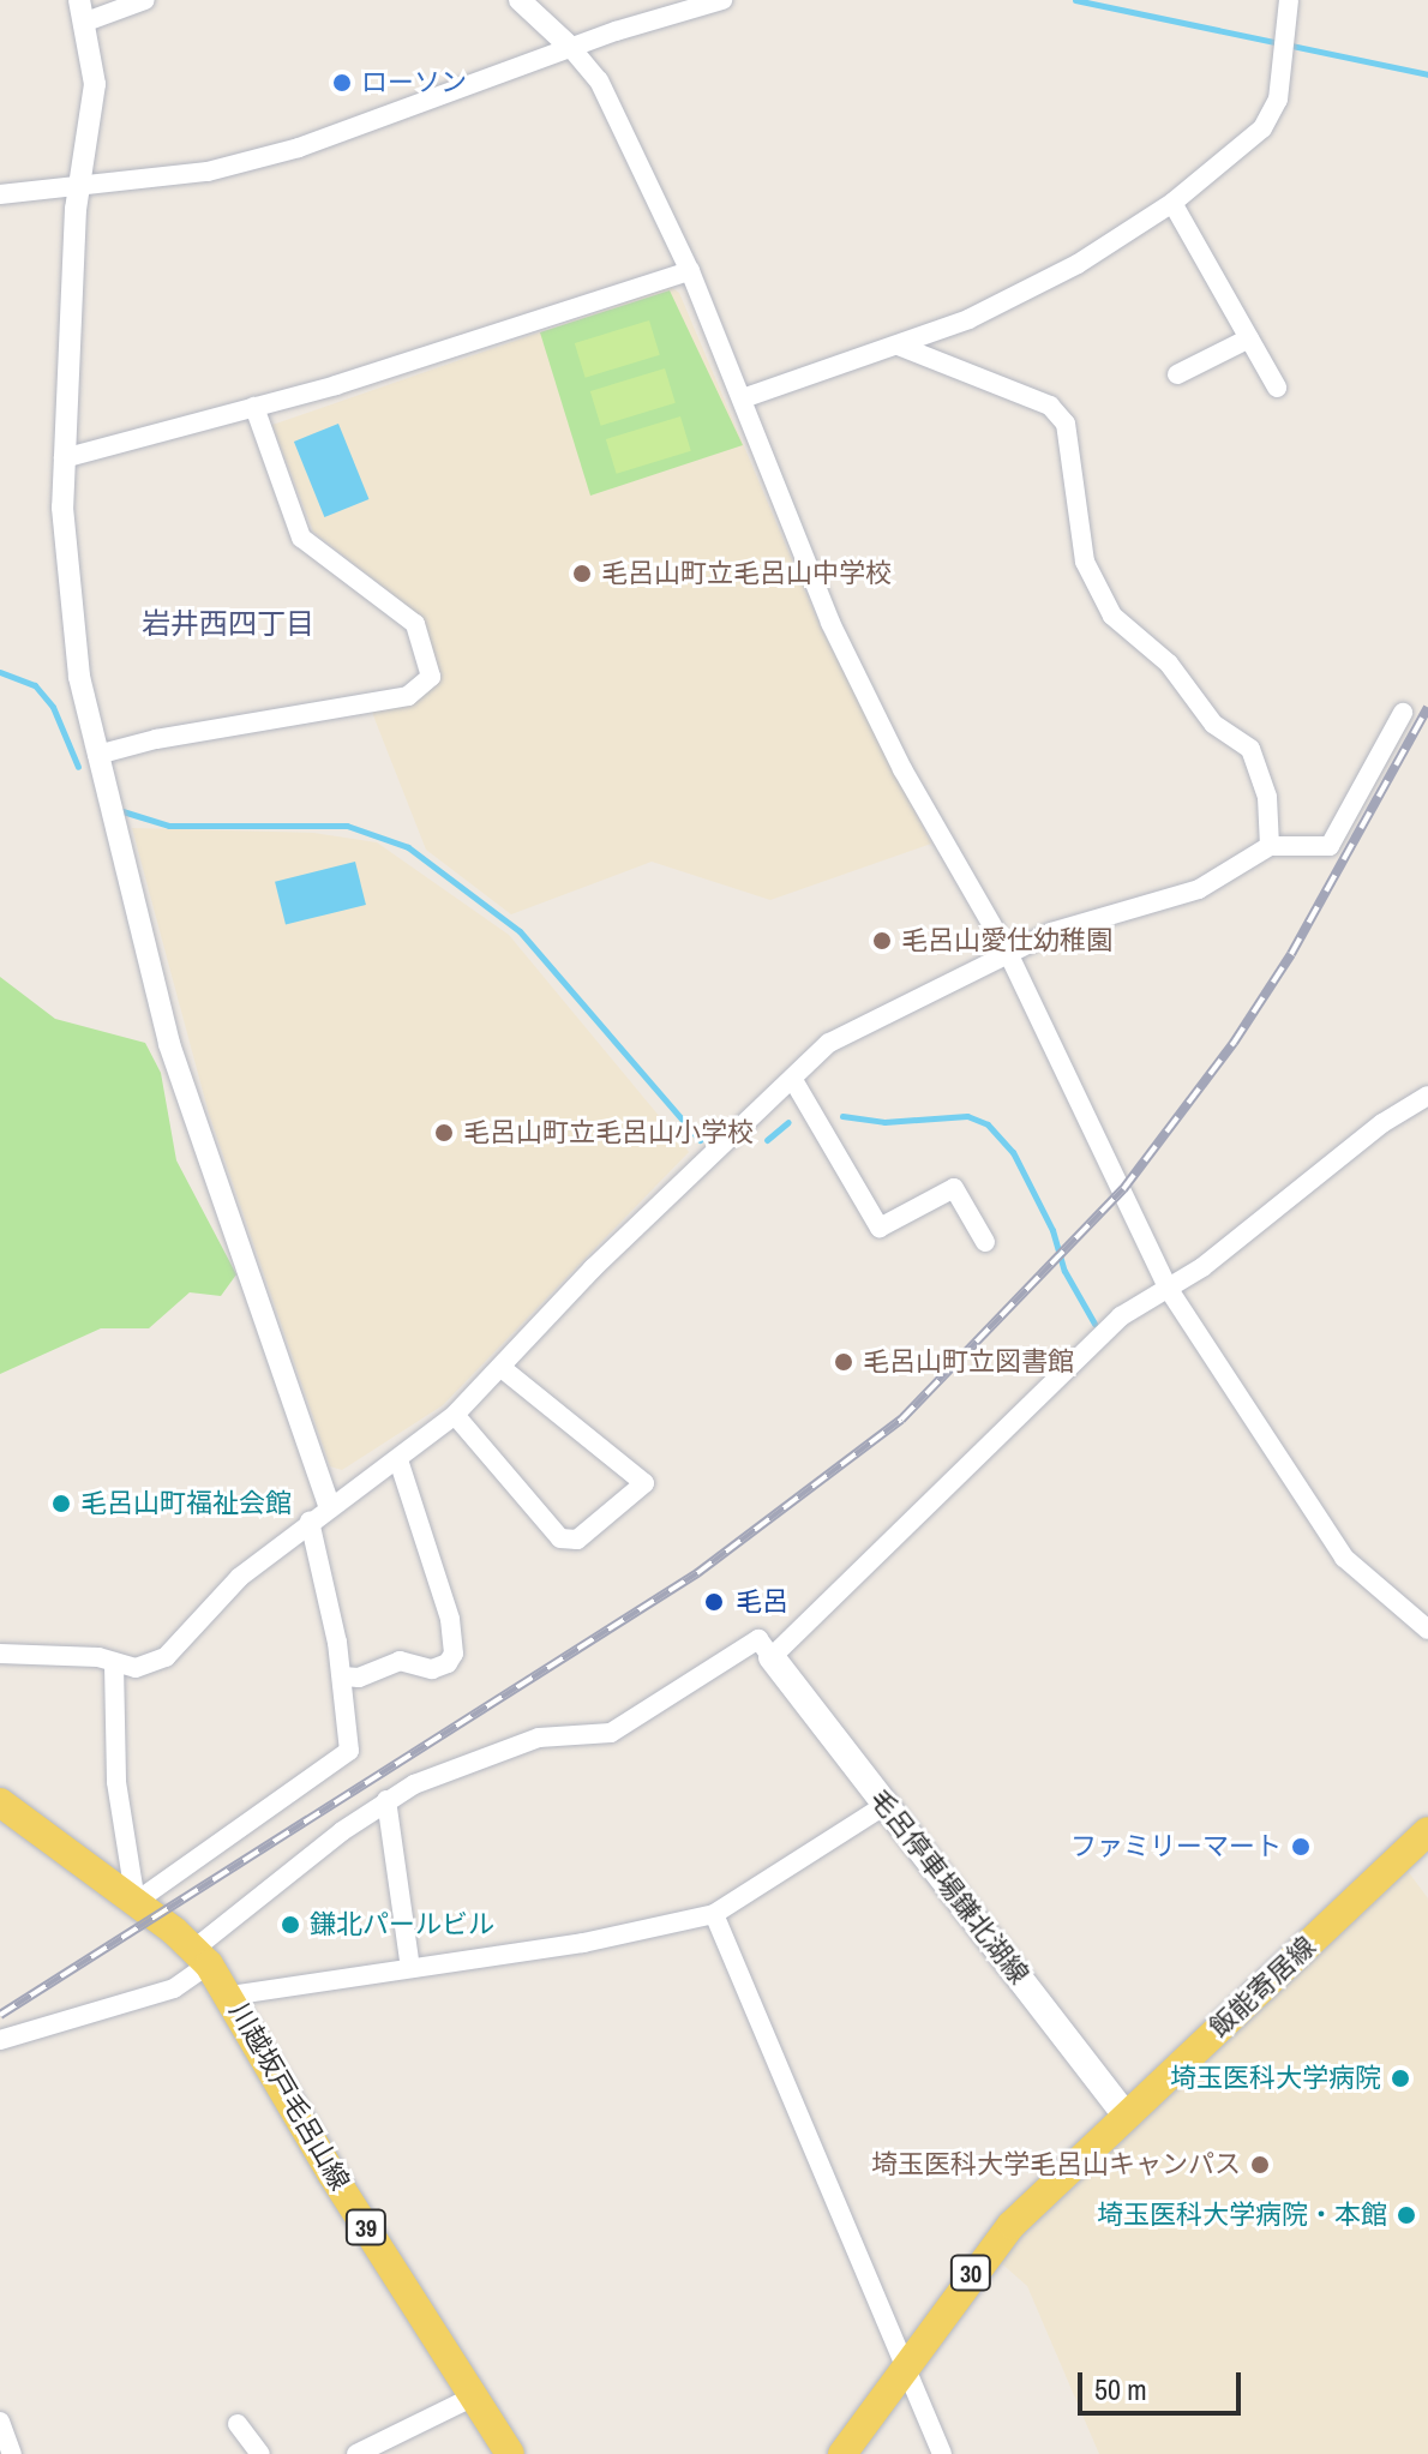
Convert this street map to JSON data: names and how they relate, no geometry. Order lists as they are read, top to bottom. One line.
{"streets":{"main road":["毛呂停車場鎌北湖線","飯能寄居線","川越坂戸毛呂山線","39","30"]},"crossings":[["毛呂停車場鎌北湖線","飯能寄居線"]],"districts":["岩井西四丁目"],"places":["ローソン","毛呂山町立毛呂山中学校","毛呂山愛仕幼稚園","毛呂山町立毛呂山小学校","毛呂山町立図書館","毛呂山町福祉会館","毛呂","ファミリーマート","鎌北パールビル","埼玉医科大学病院","埼玉医科大学毛呂山キャンパス","埼玉医科大学病院・本館"],"scale_bar":"50 m"}
